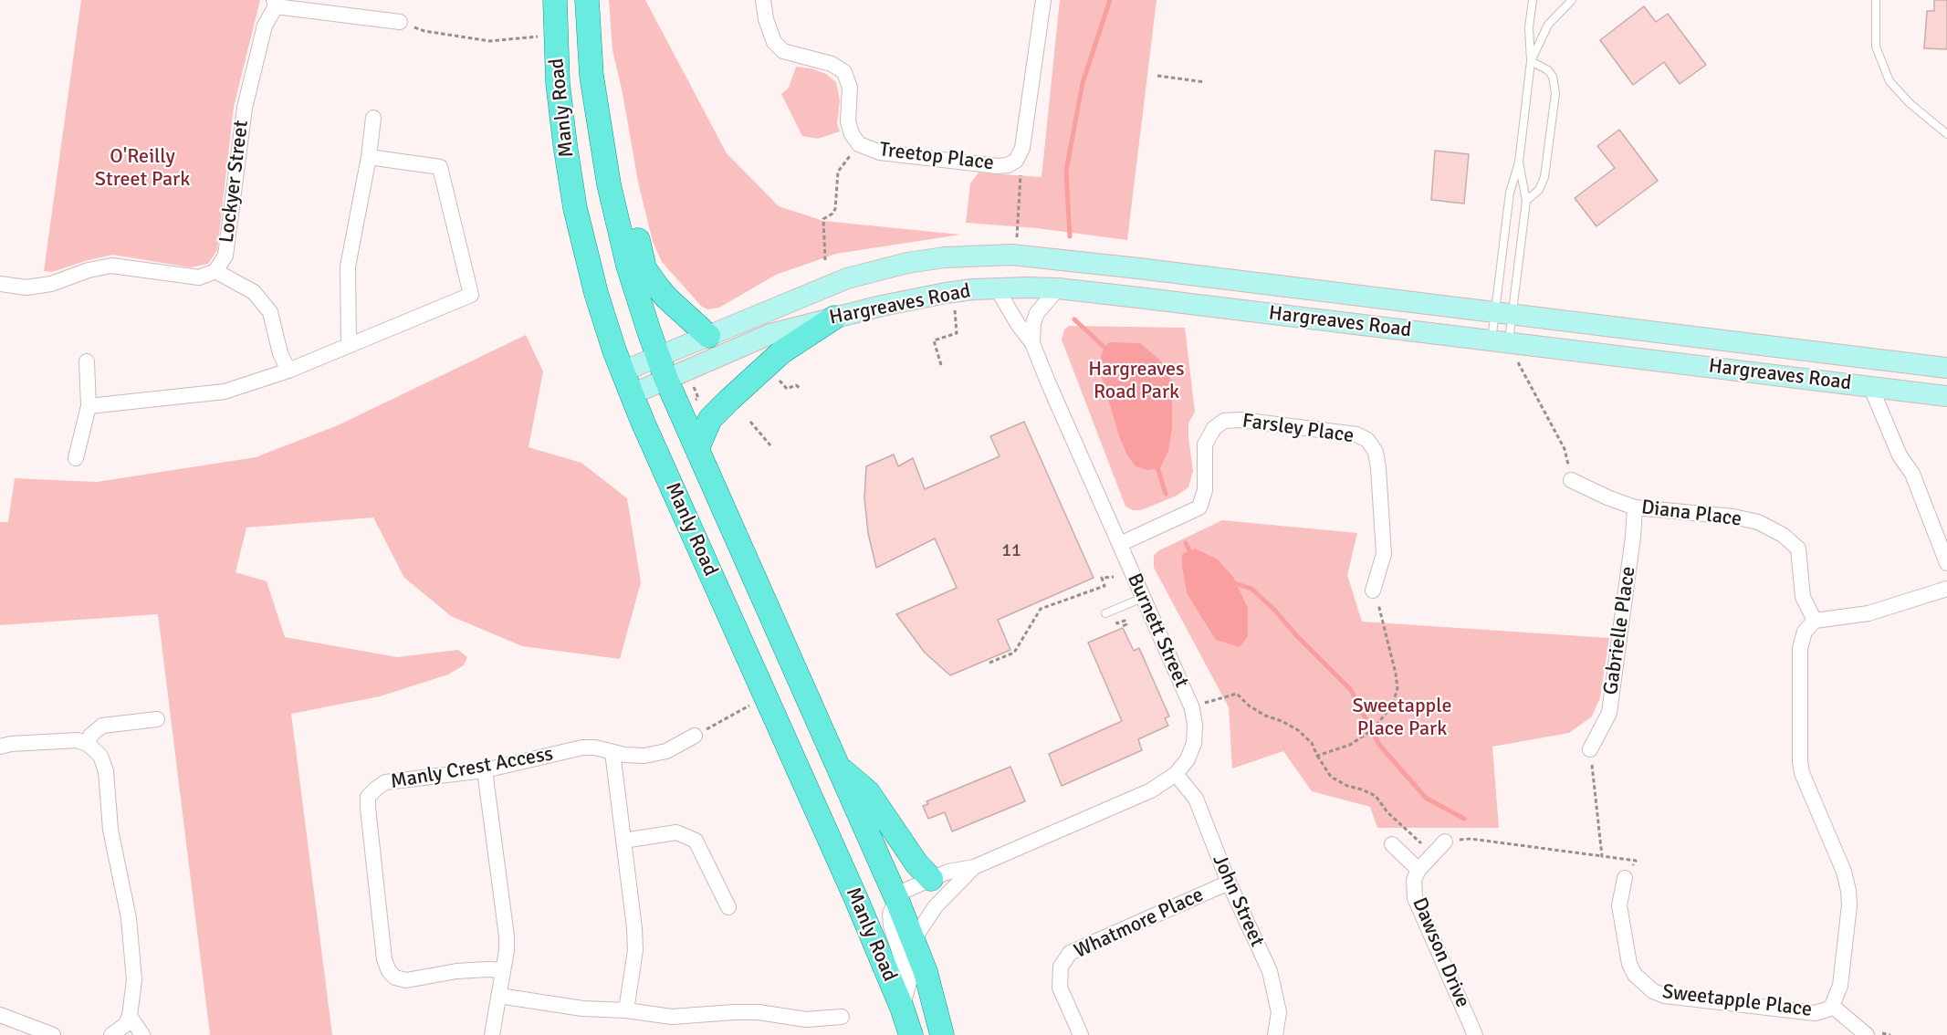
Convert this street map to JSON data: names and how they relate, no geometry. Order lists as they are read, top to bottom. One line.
{"streets":{"main road":["Manly Road","Hargreaves Road"],"street":["Treetop Place","Lockyer Street","Farsley Place","Diana Place","Burnett Street","Gabrielle Place","Manly Crest Access","John Street","Whatmore Place","Dawson Drive","Sweetapple Place"]},"crossings":[["Manly Road","Hargreaves Road"],["Manly Road","Burnett Street"],["Hargreaves Road","Burnett Street"],["Farsley Place","Burnett Street"],["Diana Place","Gabrielle Place"],["Diana Place","Sweetapple Place"],["Burnett Street","John Street"],["John Street","Whatmore Place"]],"parks":["O'Reilly Street Park","Hargreaves Road Park","Sweetapple Place Park"],"house_numbers":["11"]}
